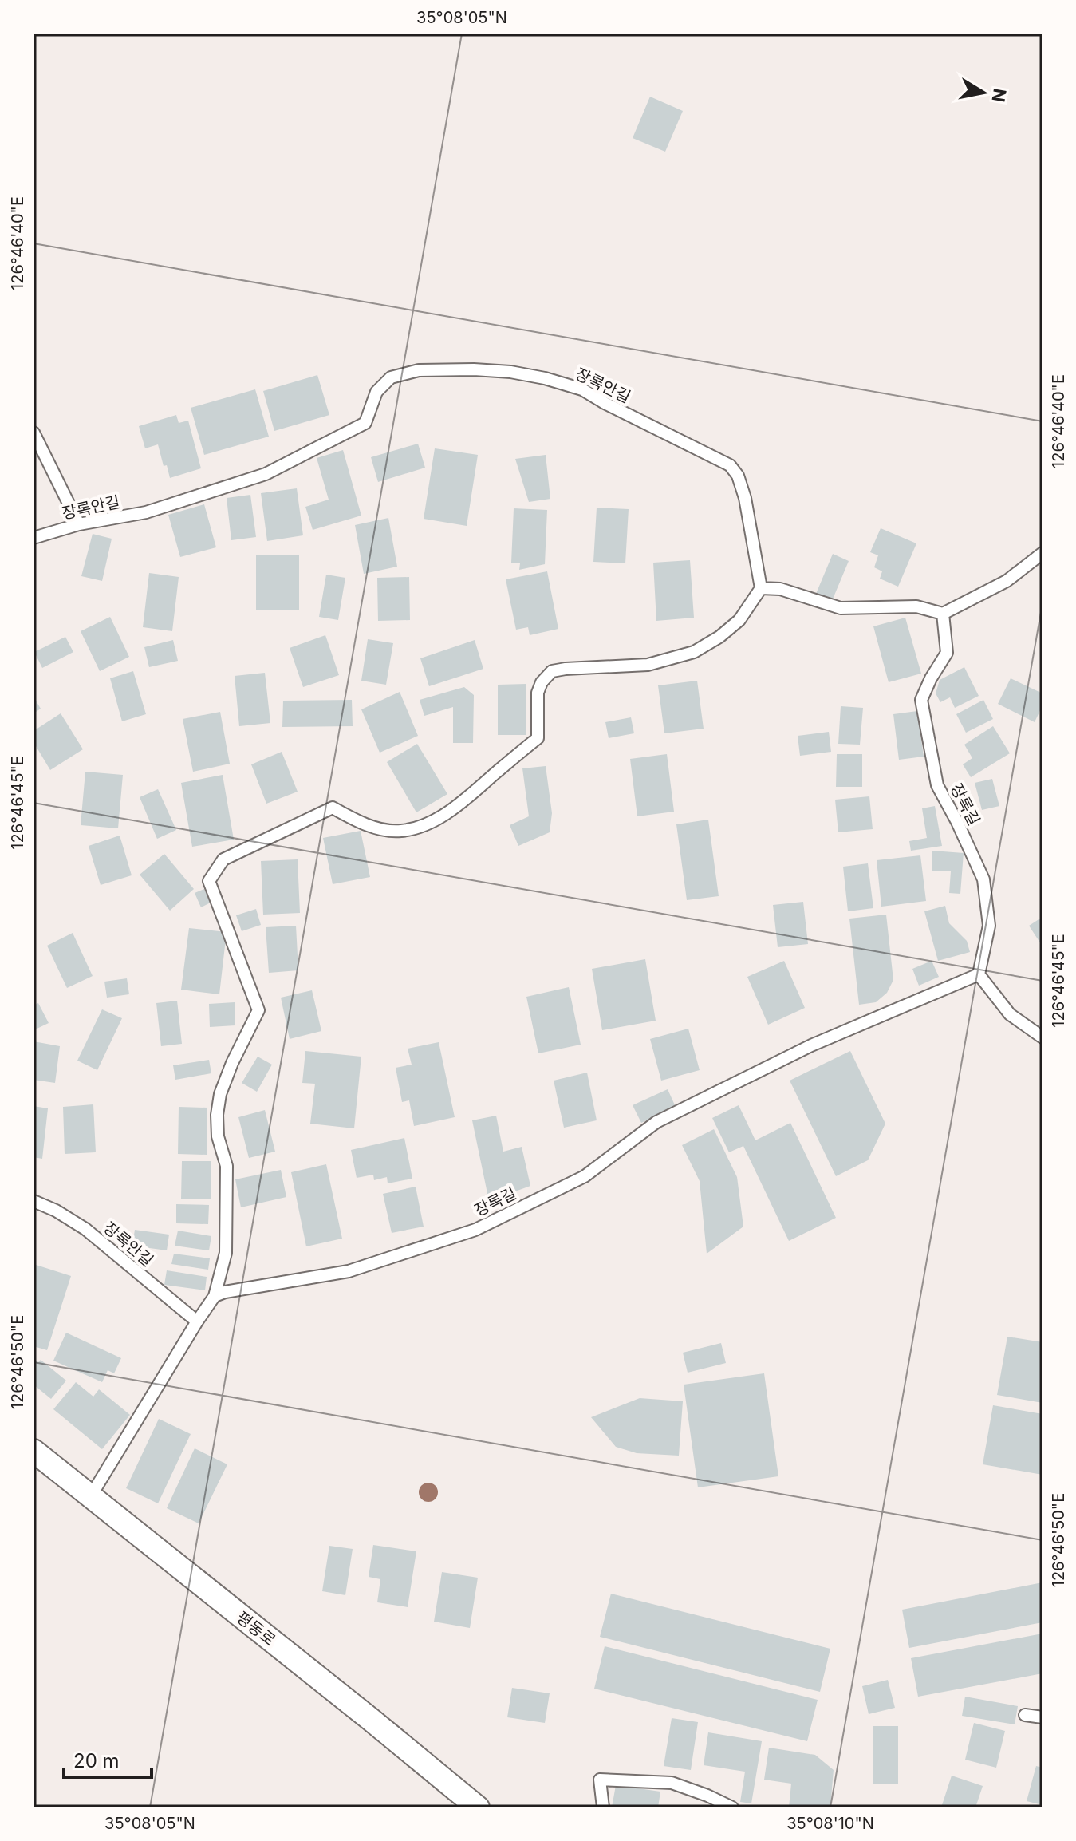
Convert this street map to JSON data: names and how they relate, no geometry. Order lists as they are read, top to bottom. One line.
{"streets":{"street":["평동로"],"lane":["장록안길","장록길"]},"scale_bar":"20 m","north":"right","coordinates":["35°08'05\"N","126°46'40\"E","126°46'45\"E","126°46'50\"E","35°08'10\"N"]}
